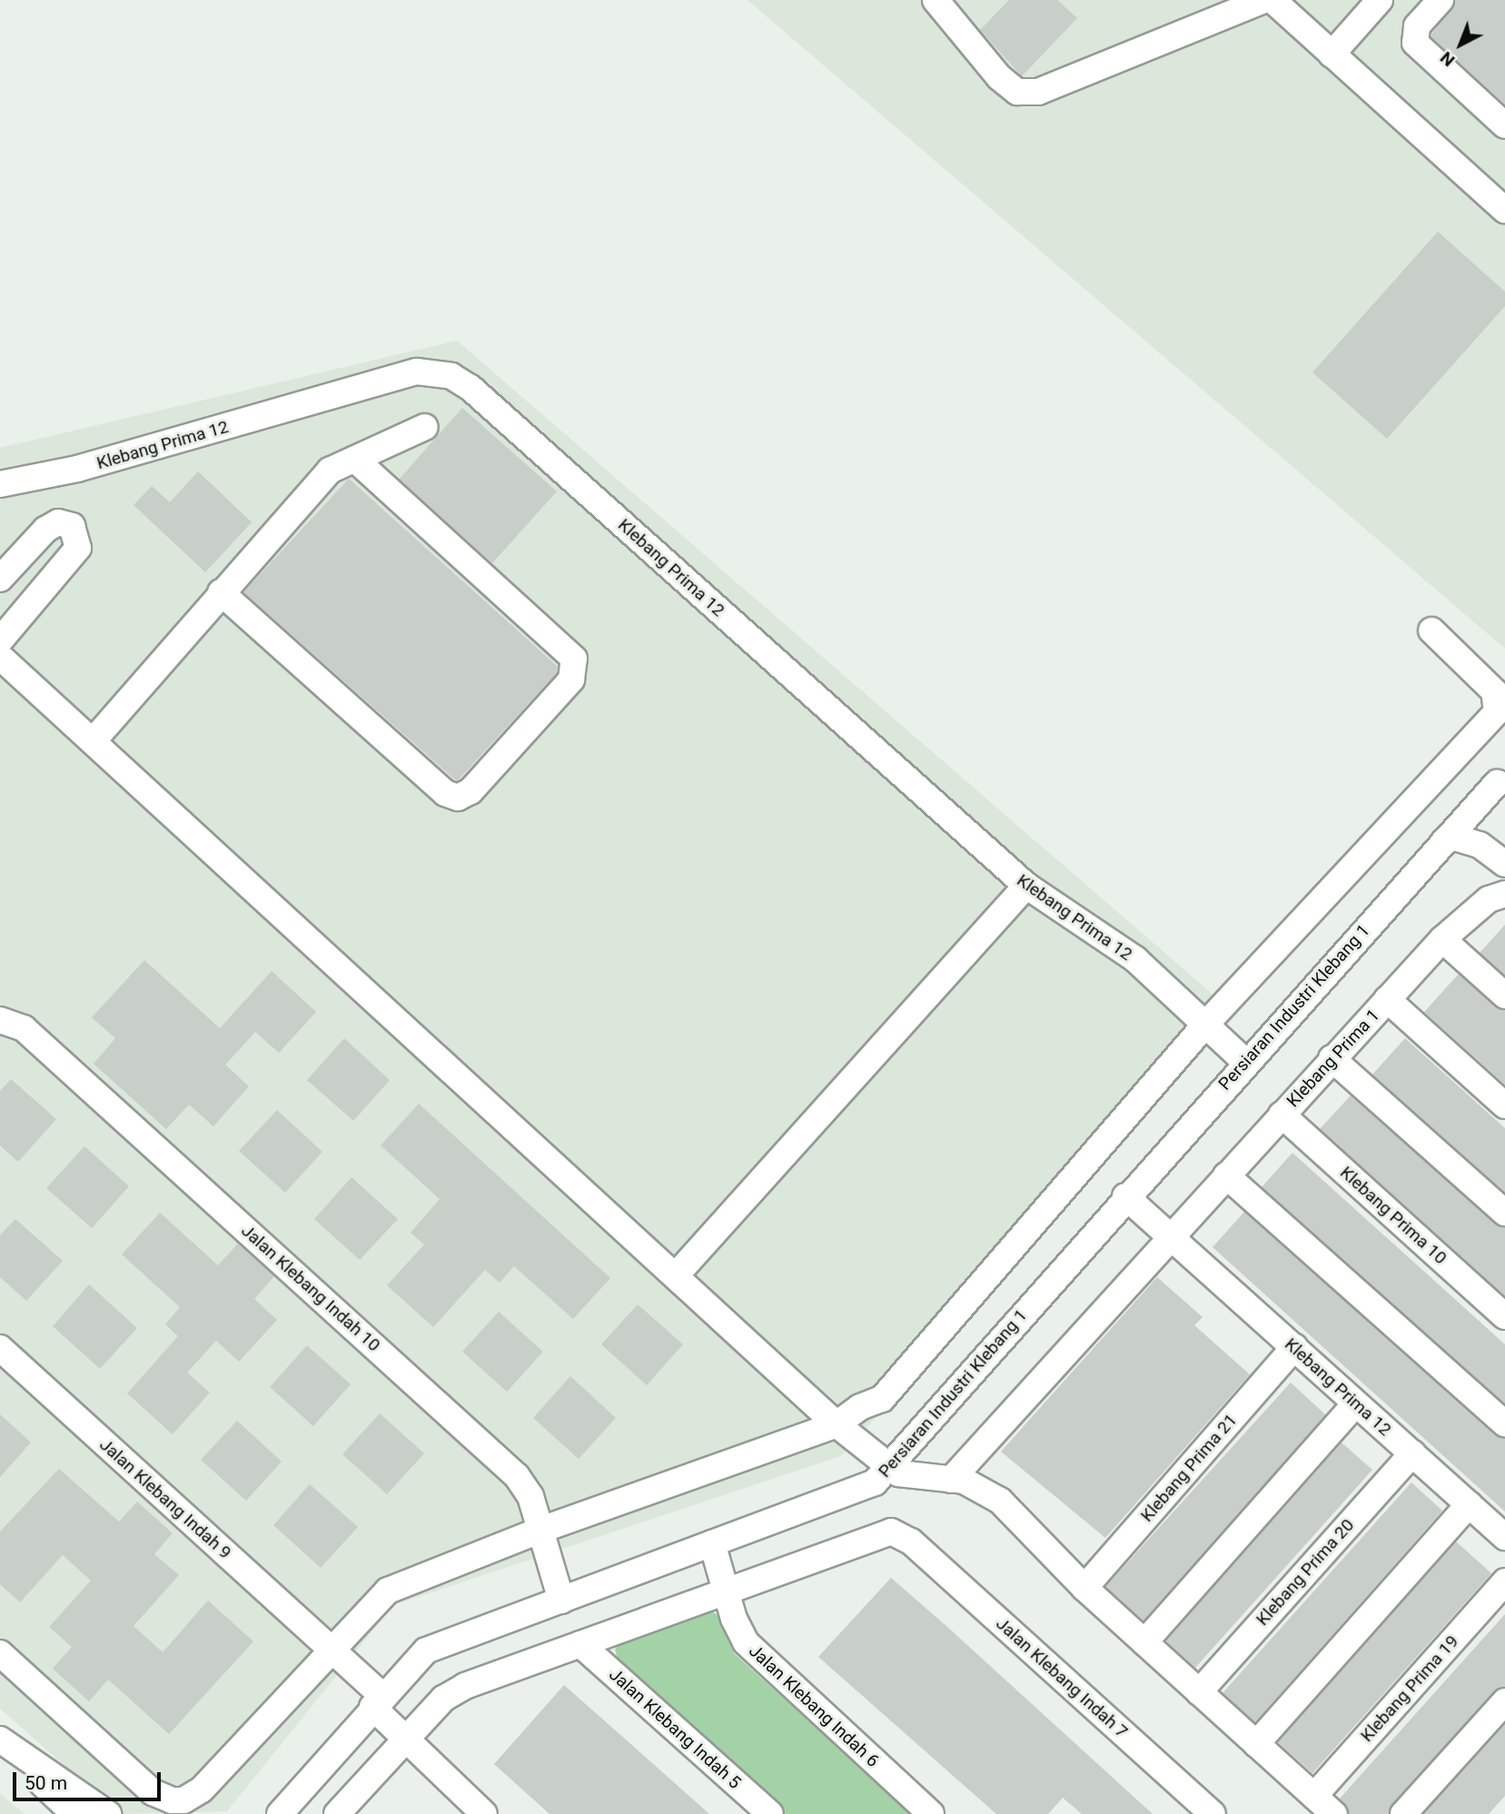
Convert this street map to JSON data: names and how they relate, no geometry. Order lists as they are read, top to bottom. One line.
{"streets":{"street":["Klebang Prima 12","Persiaran Industri Klebang 1","Klebang Prima 1","Klebang Prima 10","Jalan Klebang Indah 10","Klebang Prima 21","Jalan Klebang Indah 9","Klebang Prima 20","Jalan Klebang Indah 7","Klebang Prima 19","Jalan Klebang Indah 6","Jalan Klebang Indah 5"]},"crossings":[["Klebang Prima 12","Persiaran Industri Klebang 1"],["Klebang Prima 12","Klebang Prima 1"],["Klebang Prima 12","Klebang Prima 21"],["Klebang Prima 12","Klebang Prima 20"],["Persiaran Industri Klebang 1","Jalan Klebang Indah 10"],["Persiaran Industri Klebang 1","Jalan Klebang Indah 9"],["Persiaran Industri Klebang 1","Jalan Klebang Indah 6"],["Klebang Prima 1","Klebang Prima 10"],["Jalan Klebang Indah 7","Jalan Klebang Indah 6"]],"scale_bar":"50 m","north":"bottom left"}
